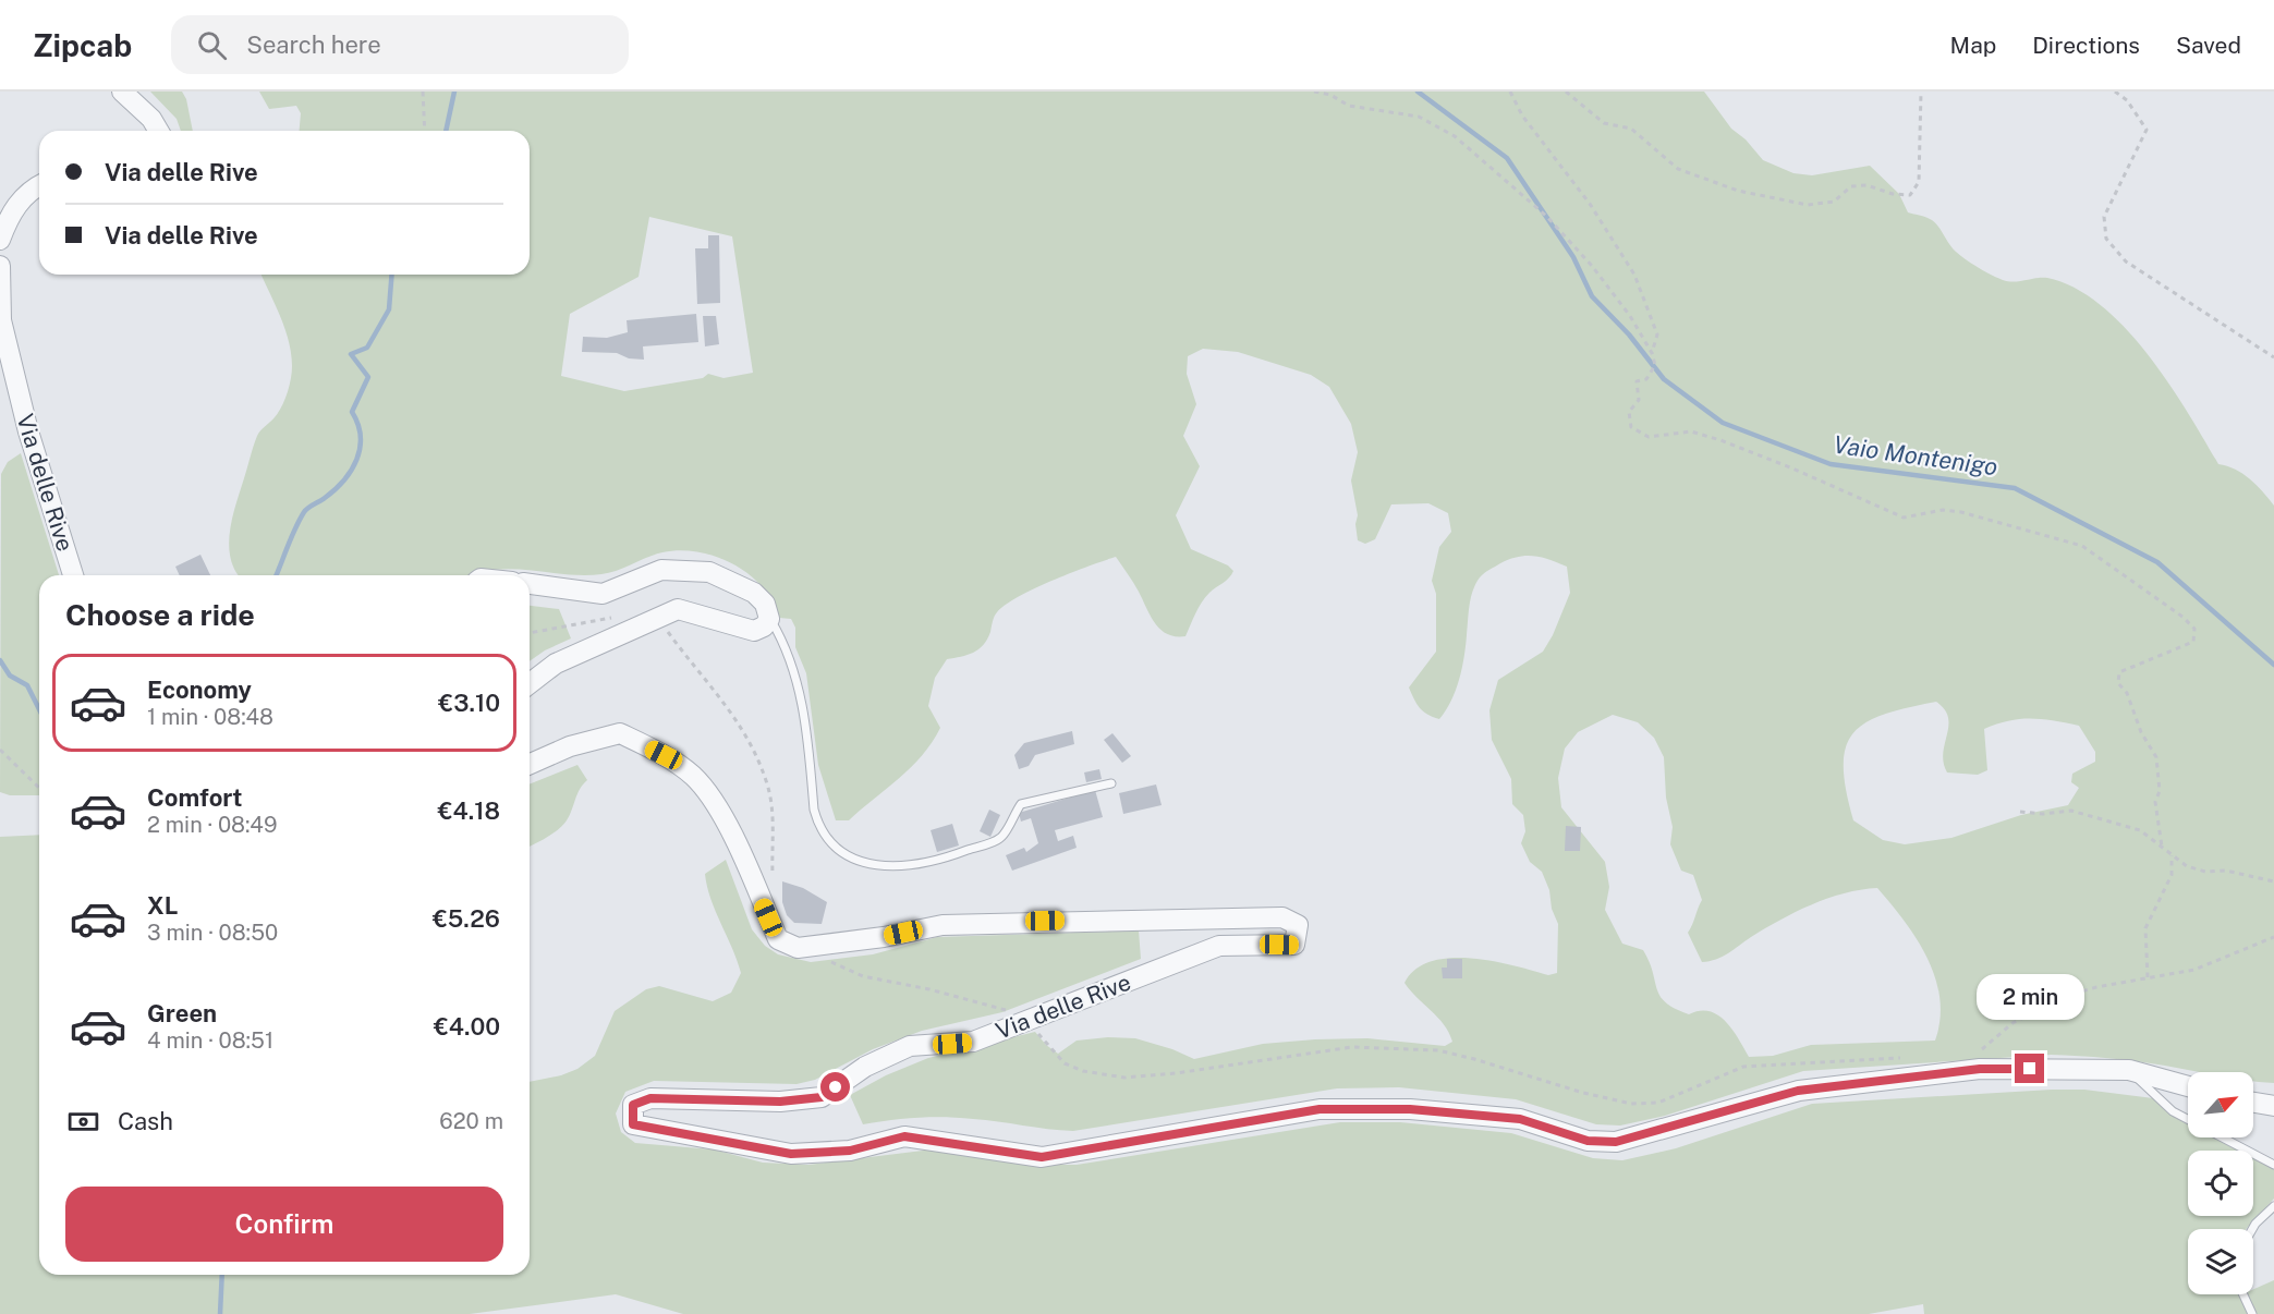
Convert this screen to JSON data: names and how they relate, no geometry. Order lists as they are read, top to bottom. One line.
{"streets":{"street":["Via delle Rive"]},"water":["Vaio Montenigo"],"north":"top right","page":{"header":"Zipcab","search":"Search here","nav":["Map","Directions","Saved"],"banner":["Via delle Rive","Via delle Rive"],"heading":"Choose a ride","list":[{"name":"Economy","note":"1 min · 08:48","value":"€3.10"},{"name":"Comfort","note":"2 min · 08:49","value":"€4.18"},{"name":"XL","note":"3 min · 08:50","value":"€5.26"},{"name":"Green","note":"4 min · 08:51","value":"€4.00"}],"bubble":"2 min","pay":["Cash","620 m"],"buttons":"Confirm"}}
